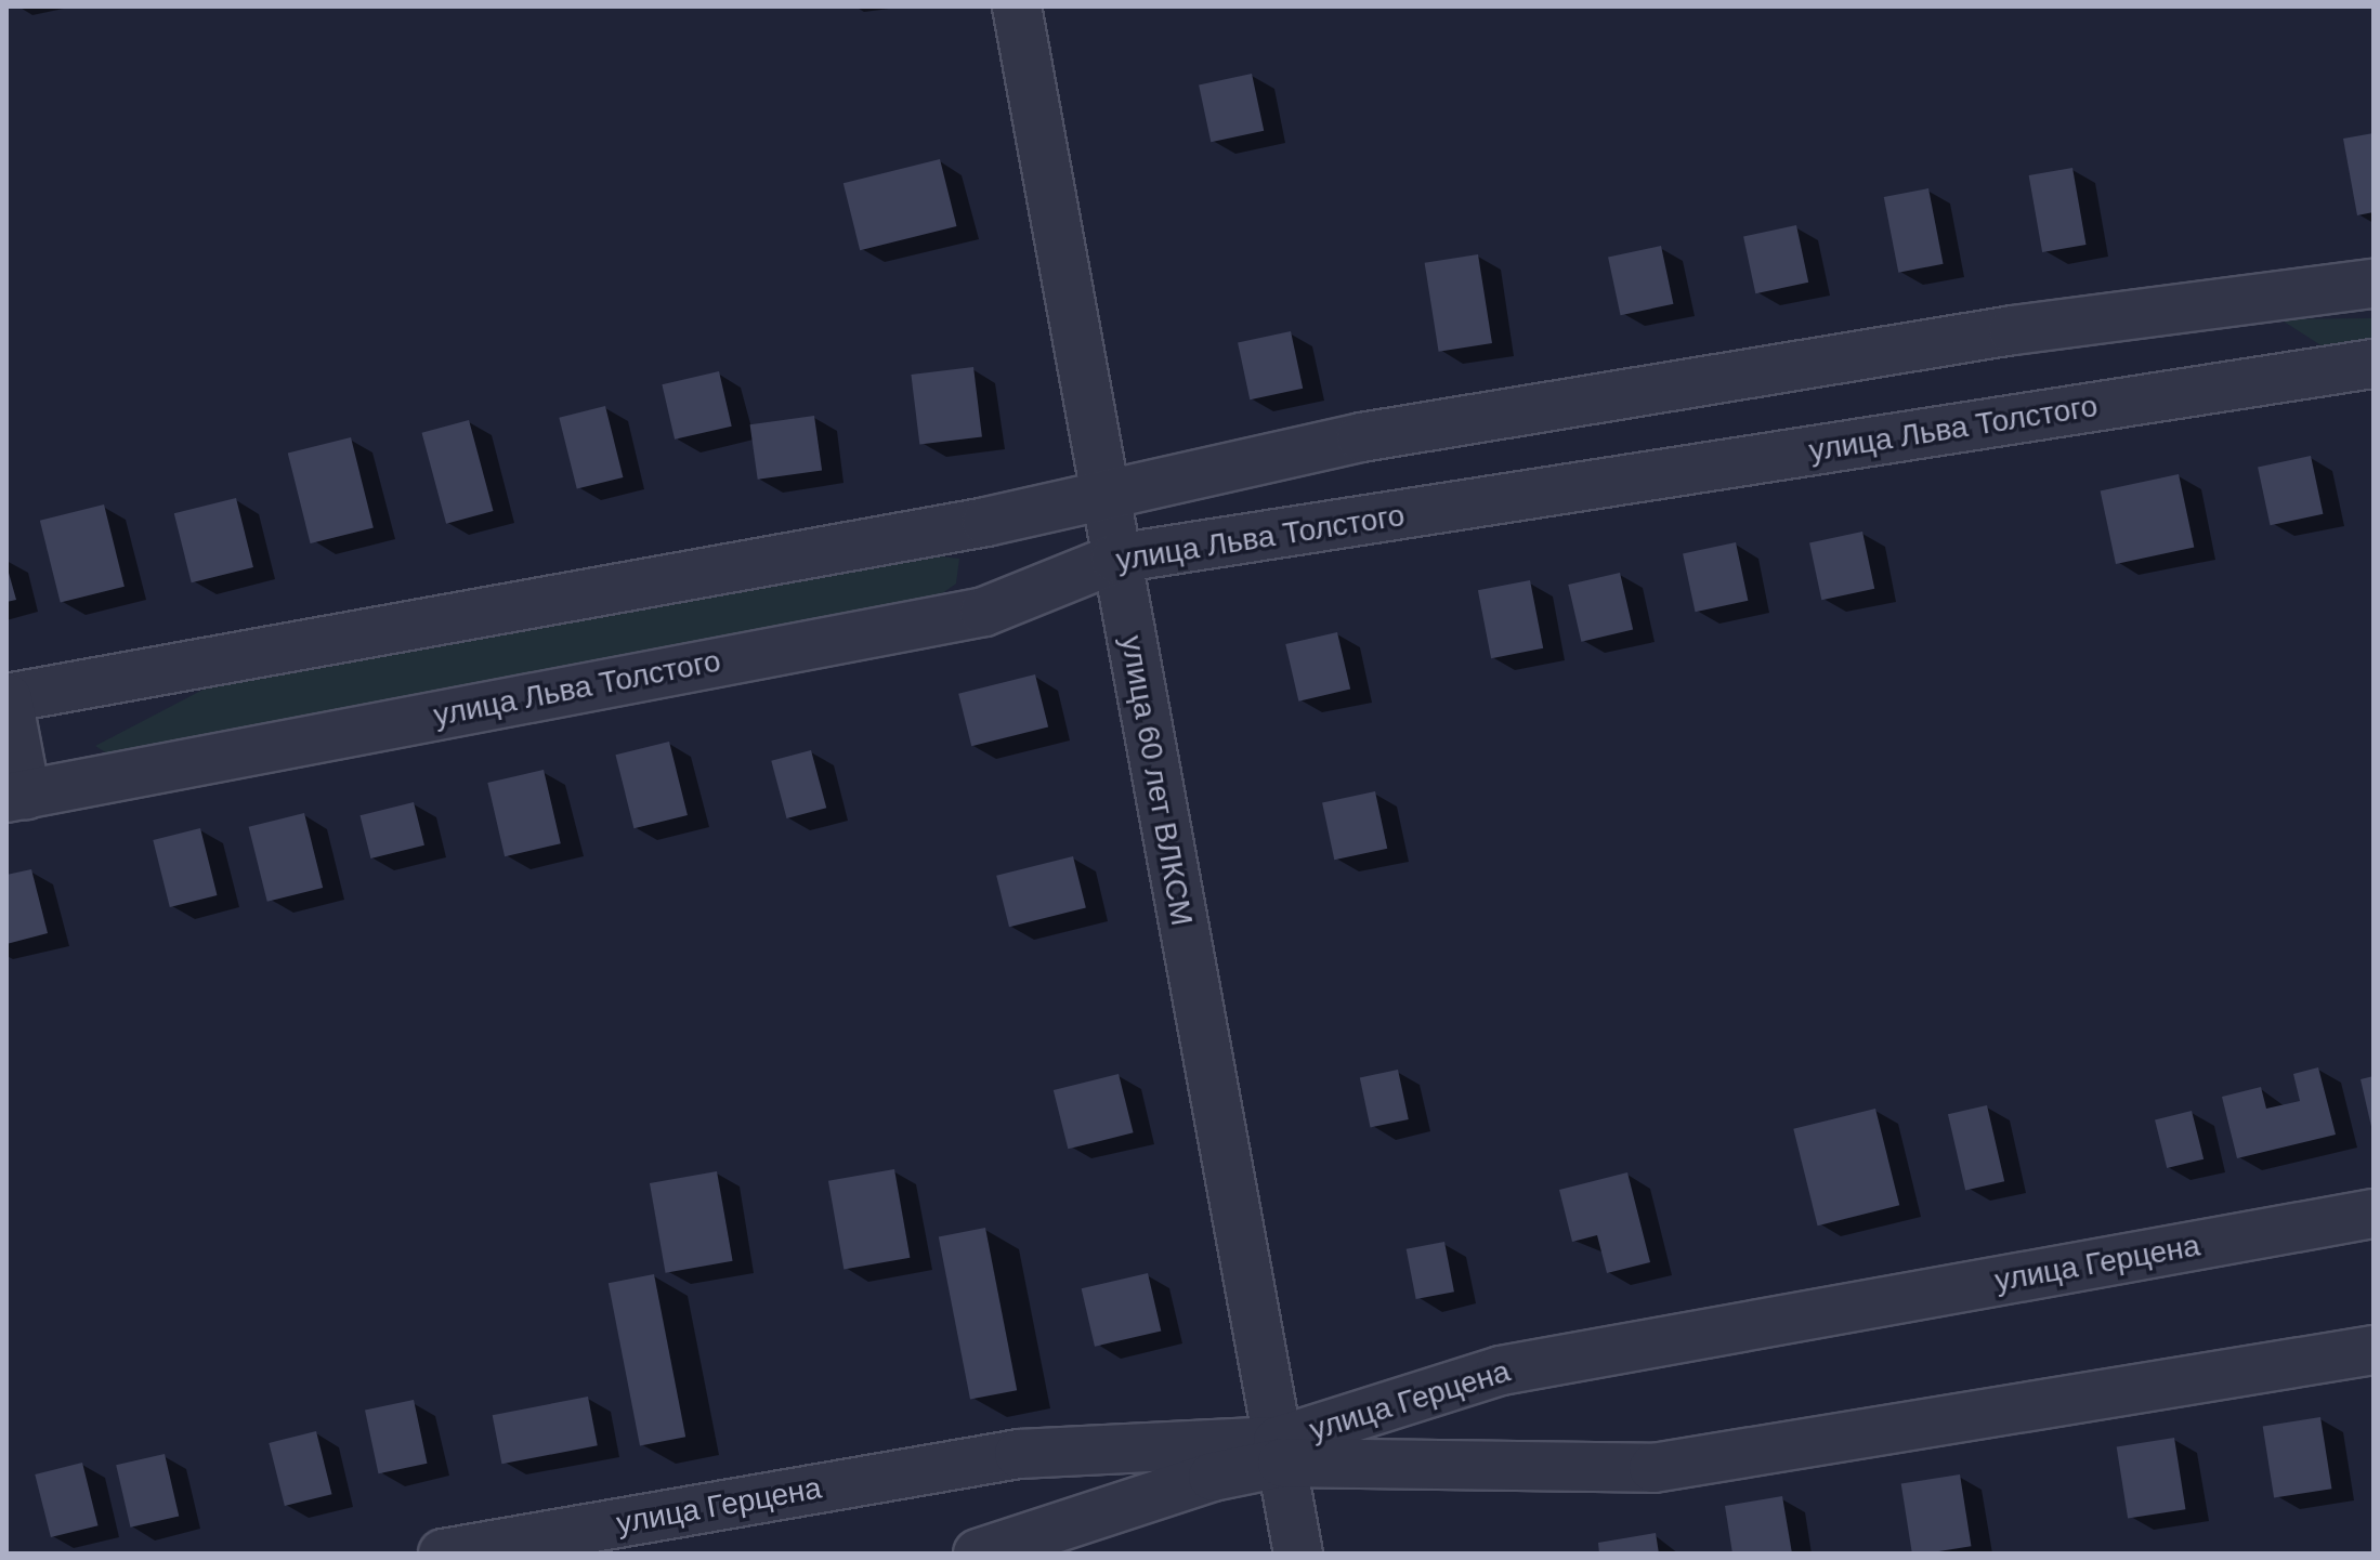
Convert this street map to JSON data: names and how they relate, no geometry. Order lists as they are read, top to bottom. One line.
{"streets":{"street":["улица Льва Толстого","улица 60 лет ВЛКСМ","улица Герцена"]},"crossings":[["улица Льва Толстого","улица 60 лет ВЛКСМ"],["улица 60 лет ВЛКСМ","улица Герцена"]]}
